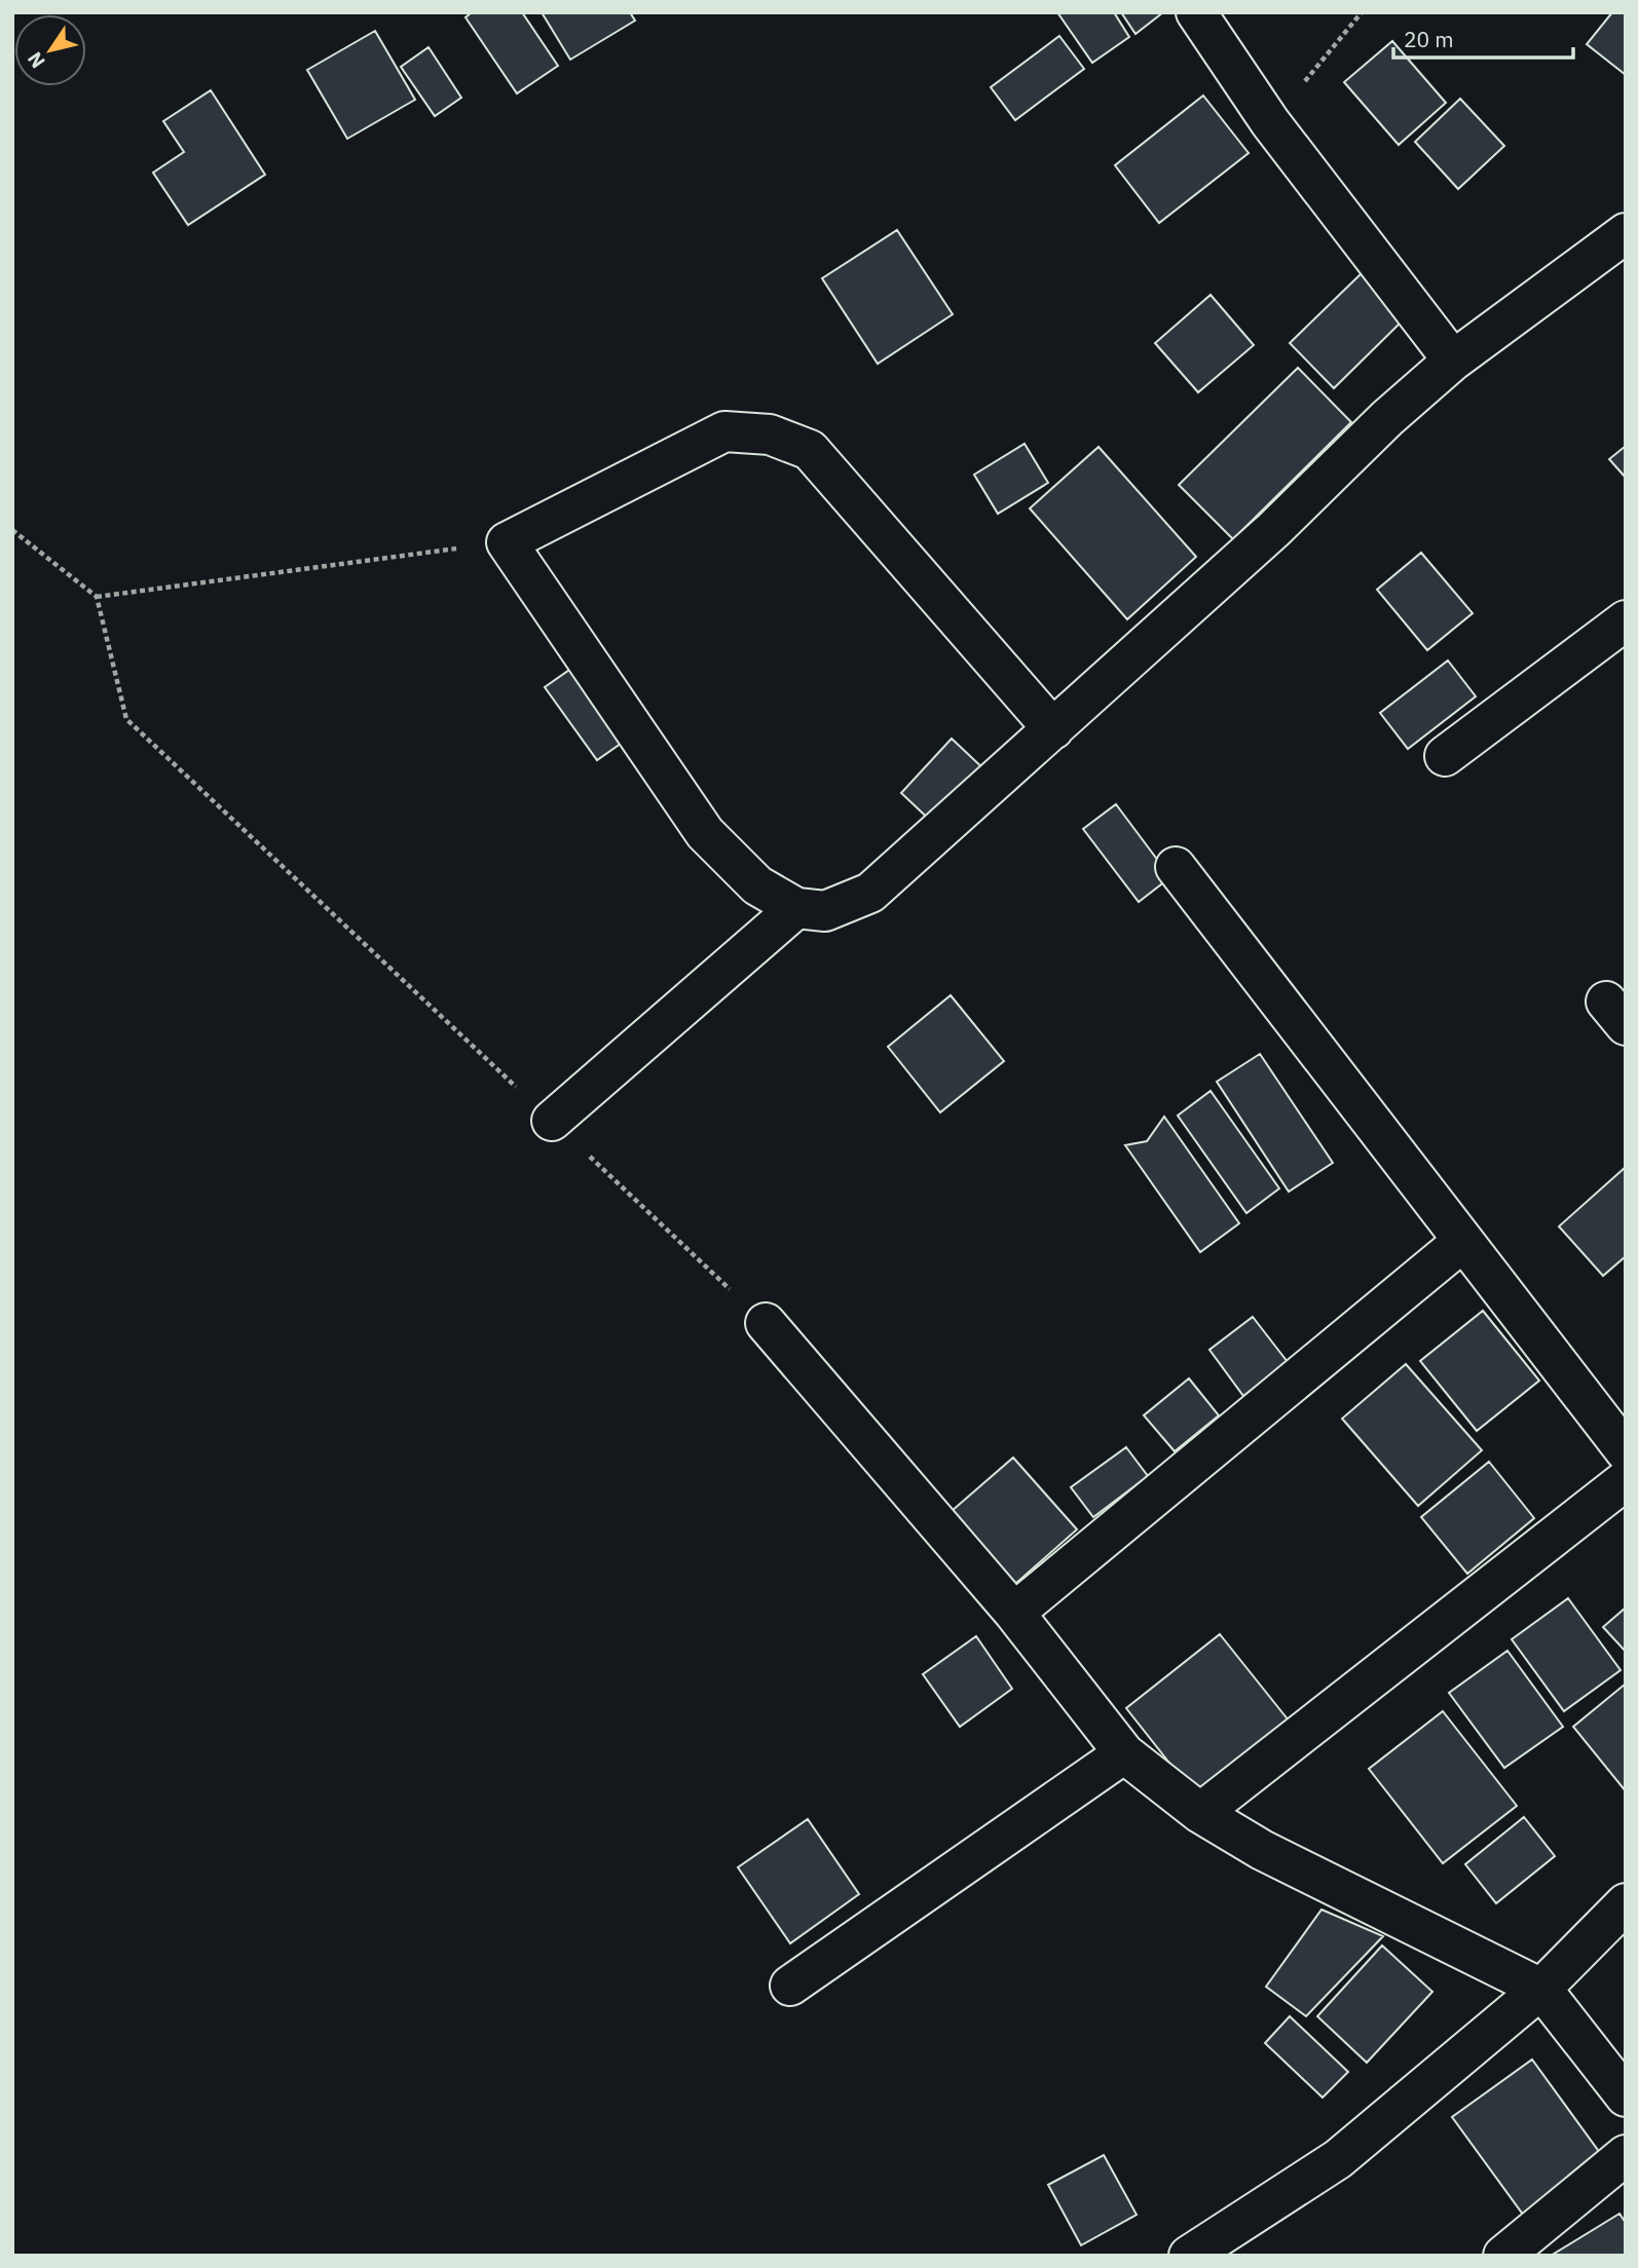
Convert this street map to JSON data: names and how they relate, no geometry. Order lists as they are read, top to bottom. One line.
{"scale_bar":"20 m","north":"bottom left"}
